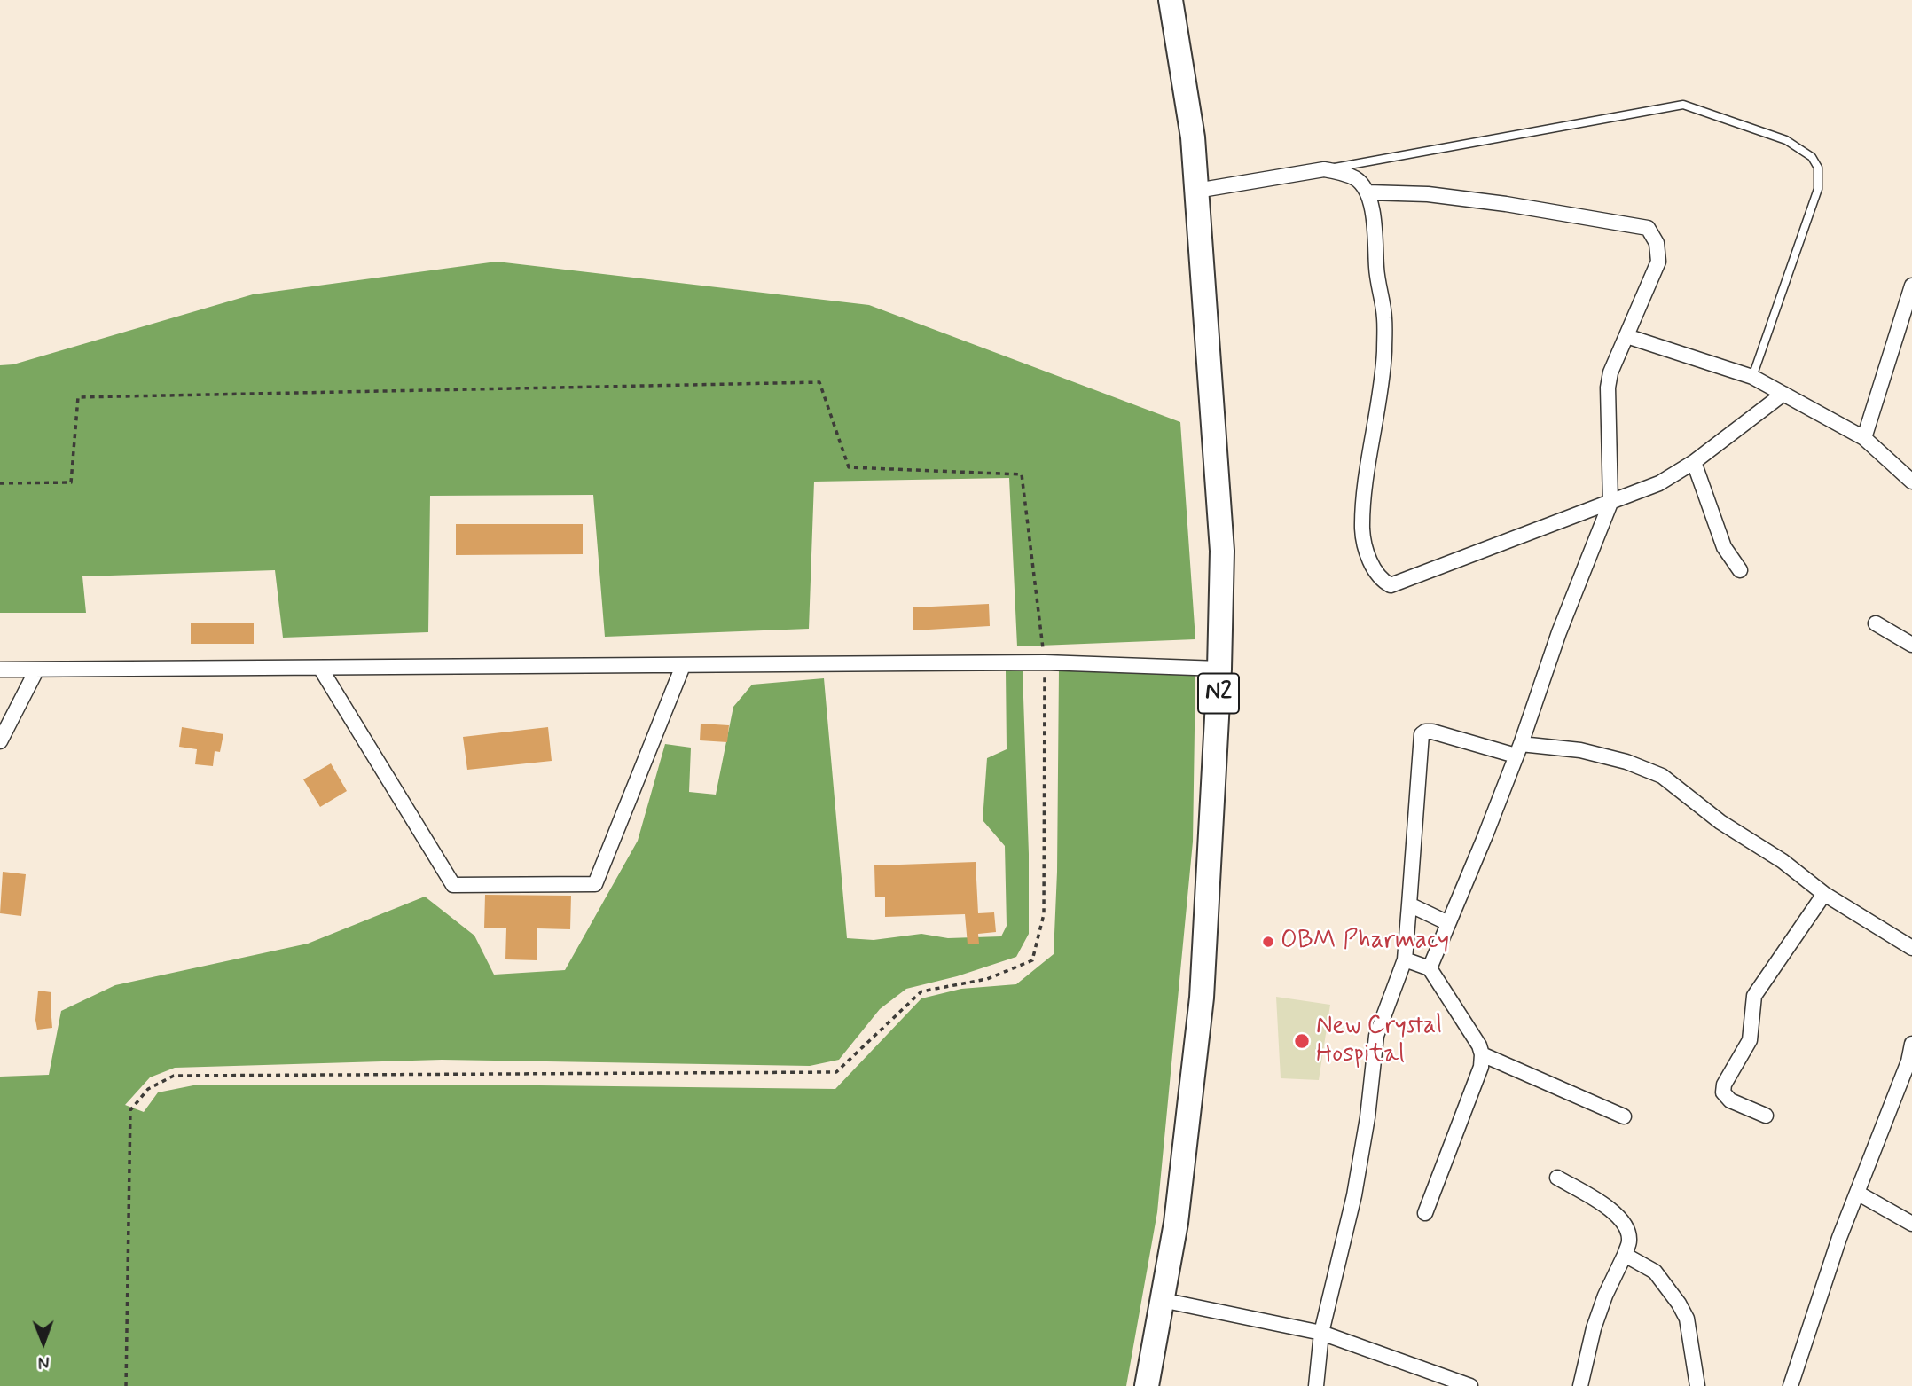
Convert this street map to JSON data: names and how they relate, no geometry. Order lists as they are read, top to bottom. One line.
{"streets":{"highway":["N2"]},"places":["OBM Pharmacy","New Crystal Hospital"],"north":"bottom"}
